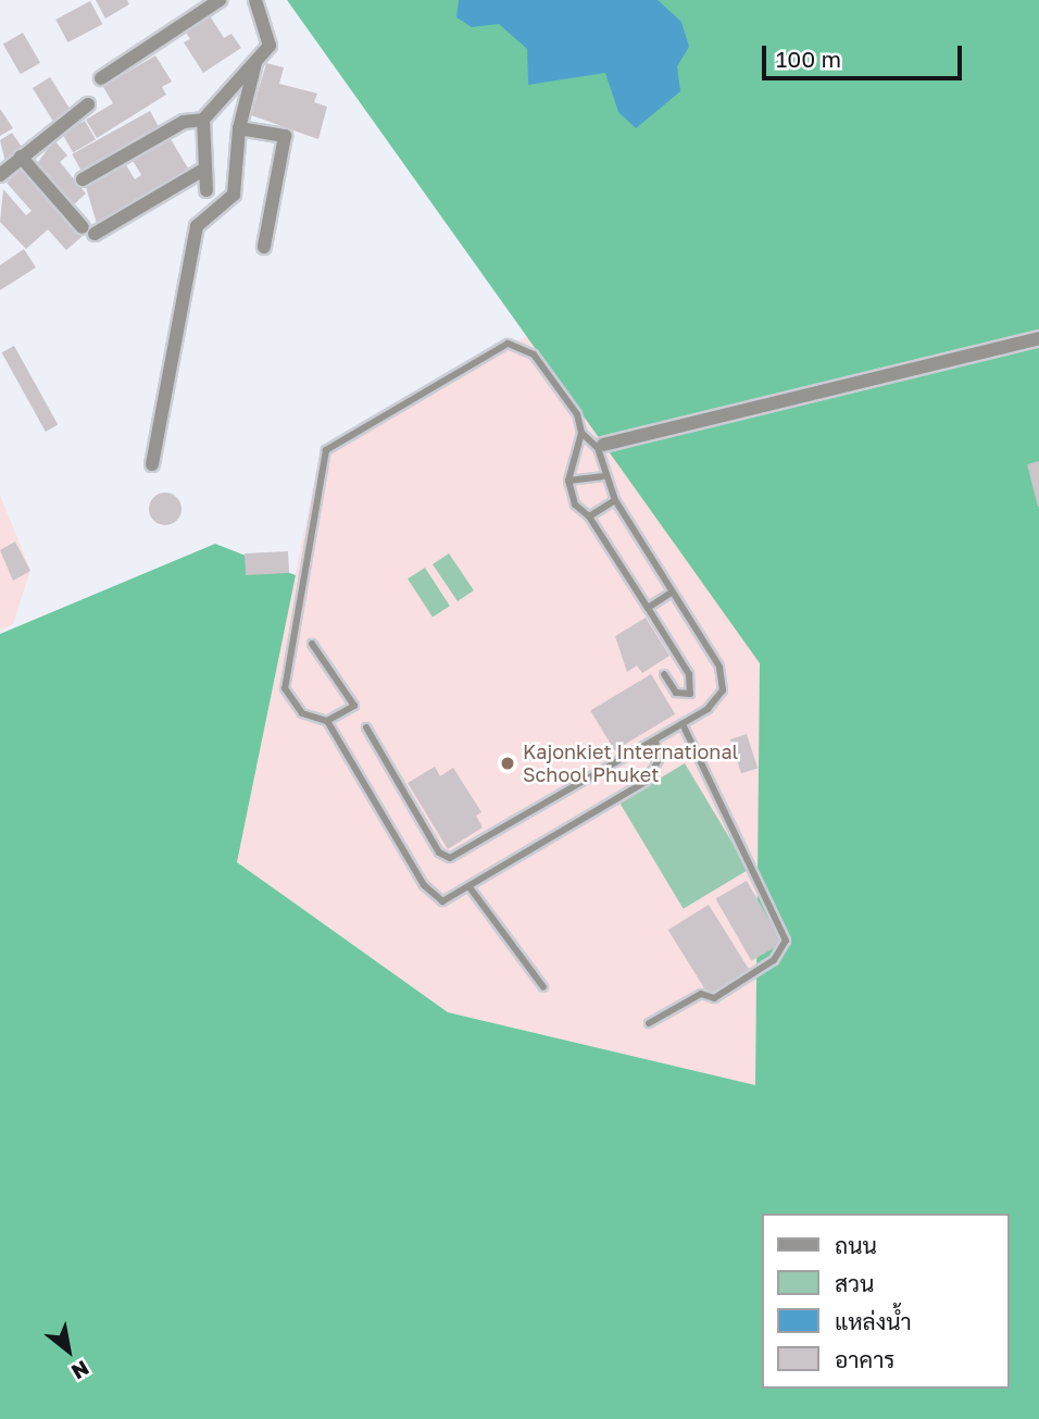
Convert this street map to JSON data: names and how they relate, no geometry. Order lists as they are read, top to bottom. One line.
{"places":["Kajonkiet International School Phuket"],"legend":["ถนน","สวน","แหล่งน้ำ","อาคาร"],"scale_bar":"100 m","north":"bottom right"}
